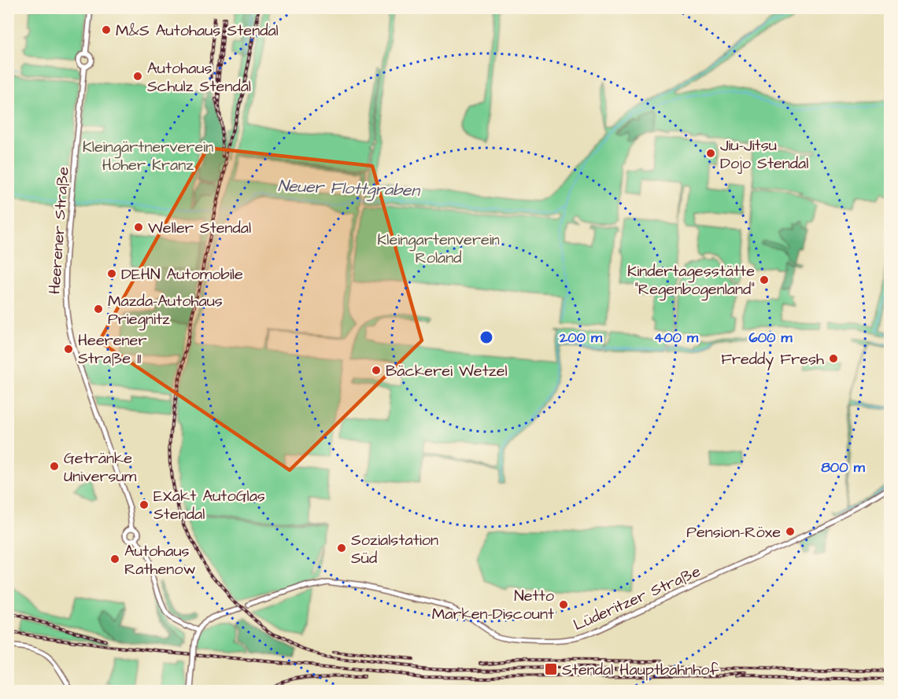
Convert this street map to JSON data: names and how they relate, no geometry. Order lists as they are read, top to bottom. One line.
{"streets":{"main road":["Heerener Straße","Lüderitzer Straße"]},"water":["Neuer Flottgraben"],"parks":["Kleingärtnerverein Hoher Kranz","Kleingartenverein Roland"],"places":{"other":["M&S Autohaus Stendal","Autohaus Schulz Stendal","Jiu-Jitsu Dojo Stendal","Weller Stendal","DEHN Automobile","Kindertagesstätte \"Regenbogenland\"","Mazda-Autohaus Priegnitz","Heerener Straße 11","Freddy Fresh","Bäckerei Wetzel","Getränke Universum","EXakt AutoGlas Stendal","Pension-Röxe","Sozialstation Süd","Autohaus Rathenow","Netto Marken-Discount"],"transit":["Stendal Hauptbahnhof"]},"rings":["200 m","400 m","600 m","800 m"]}
